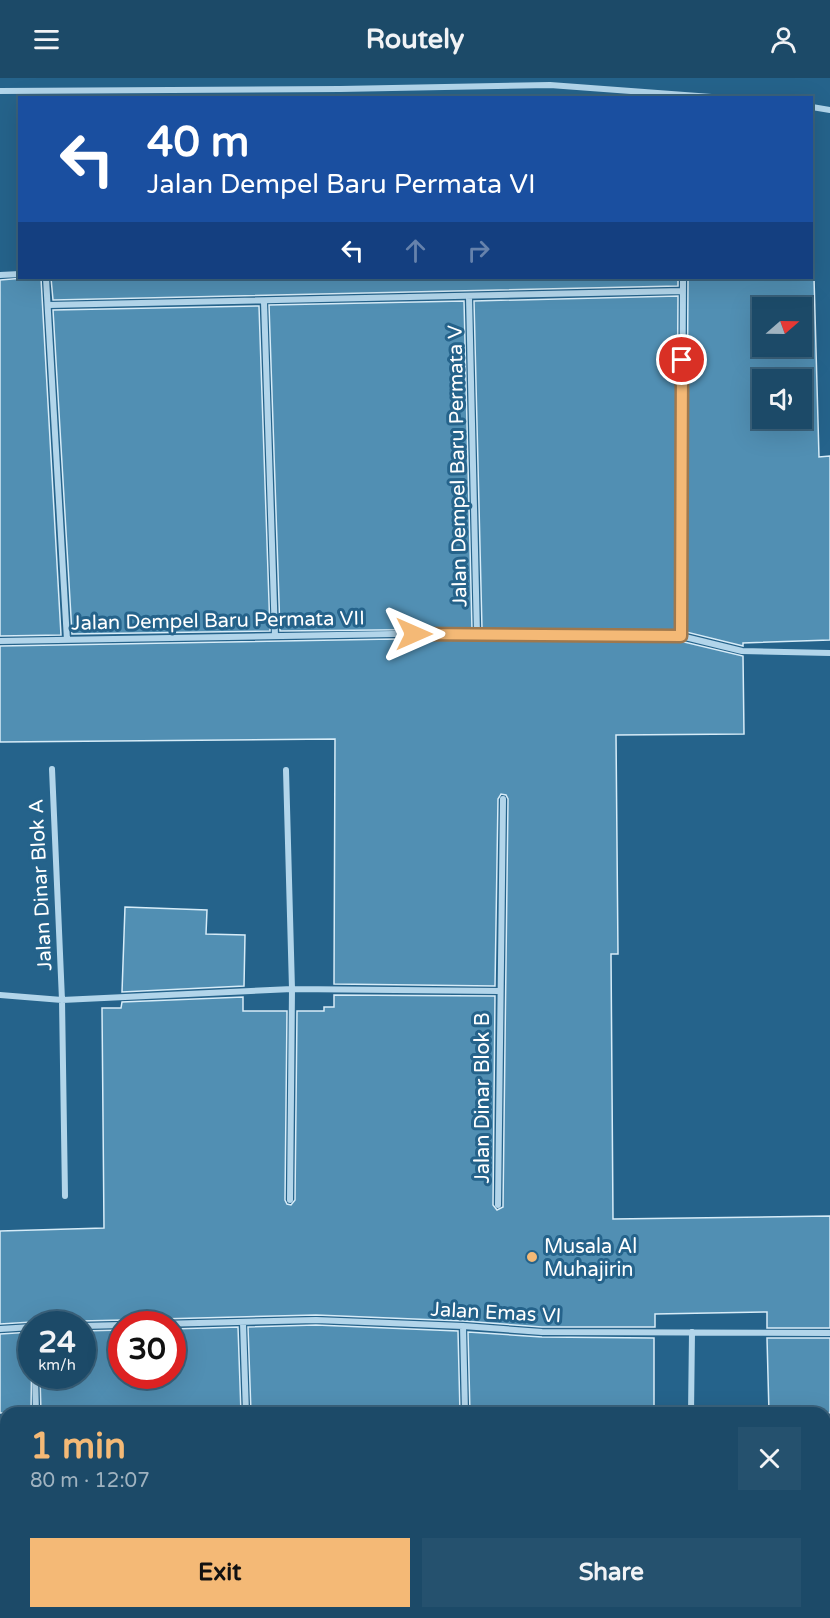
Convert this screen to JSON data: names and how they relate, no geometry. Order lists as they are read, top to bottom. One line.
{"streets":{"street":["Jalan Dempel Baru Permata V","Jalan Dempel Baru Permata VII","Jalan Dinar Blok A","Jalan Dinar Blok B","Jalan Emas VI"]},"crossings":[["Jalan Dempel Baru Permata V","Jalan Dempel Baru Permata VII"]],"places":["Musala Al Muhajirin"],"north":"right","page":{"header":"Routely","turn":["40 m","Jalan Dempel Baru Permata VI"],"speed":"24 km/h","limit":"30","heading":["1 min","80 m · 12:07"],"buttons":["Exit","Share"]}}
